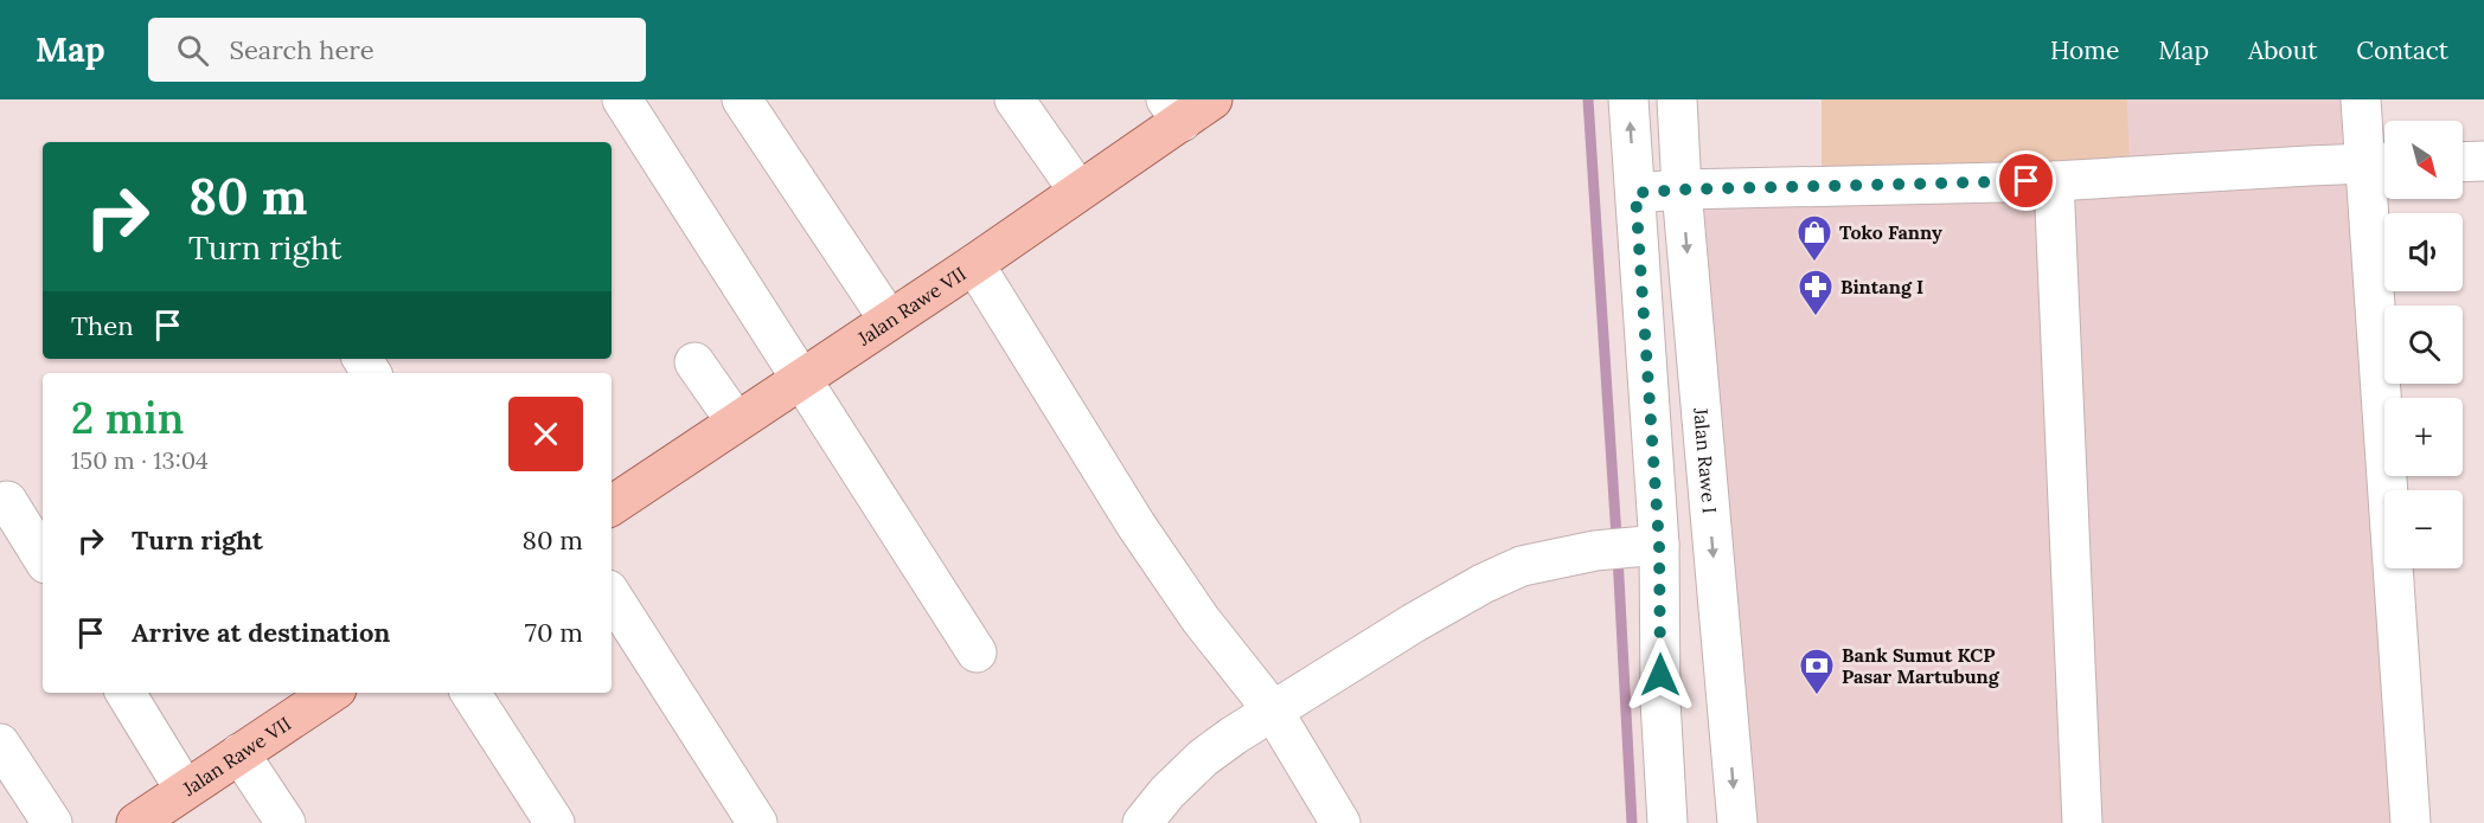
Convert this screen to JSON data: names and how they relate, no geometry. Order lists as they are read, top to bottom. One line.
{"streets":{"main road":["Jalan Rawe VII"],"street":["Jalan Rawe I"]},"places":{"shop":["Toko Fanny"],"pharmacy":["Bintang I"],"bank":["Bank Sumut KCP Pasar Martubung"]},"north":"bottom right","page":{"header":"Map","search":"Search here","nav":["Home","Map","About","Contact"],"map_buttons":["+","−"],"turn":["80 m","Turn right"],"then":"Then","heading":["2 min","150 m · 13:04"],"list":[{"name":"Turn right","value":"80 m"},{"name":"Arrive at destination","value":"70 m"}]}}
